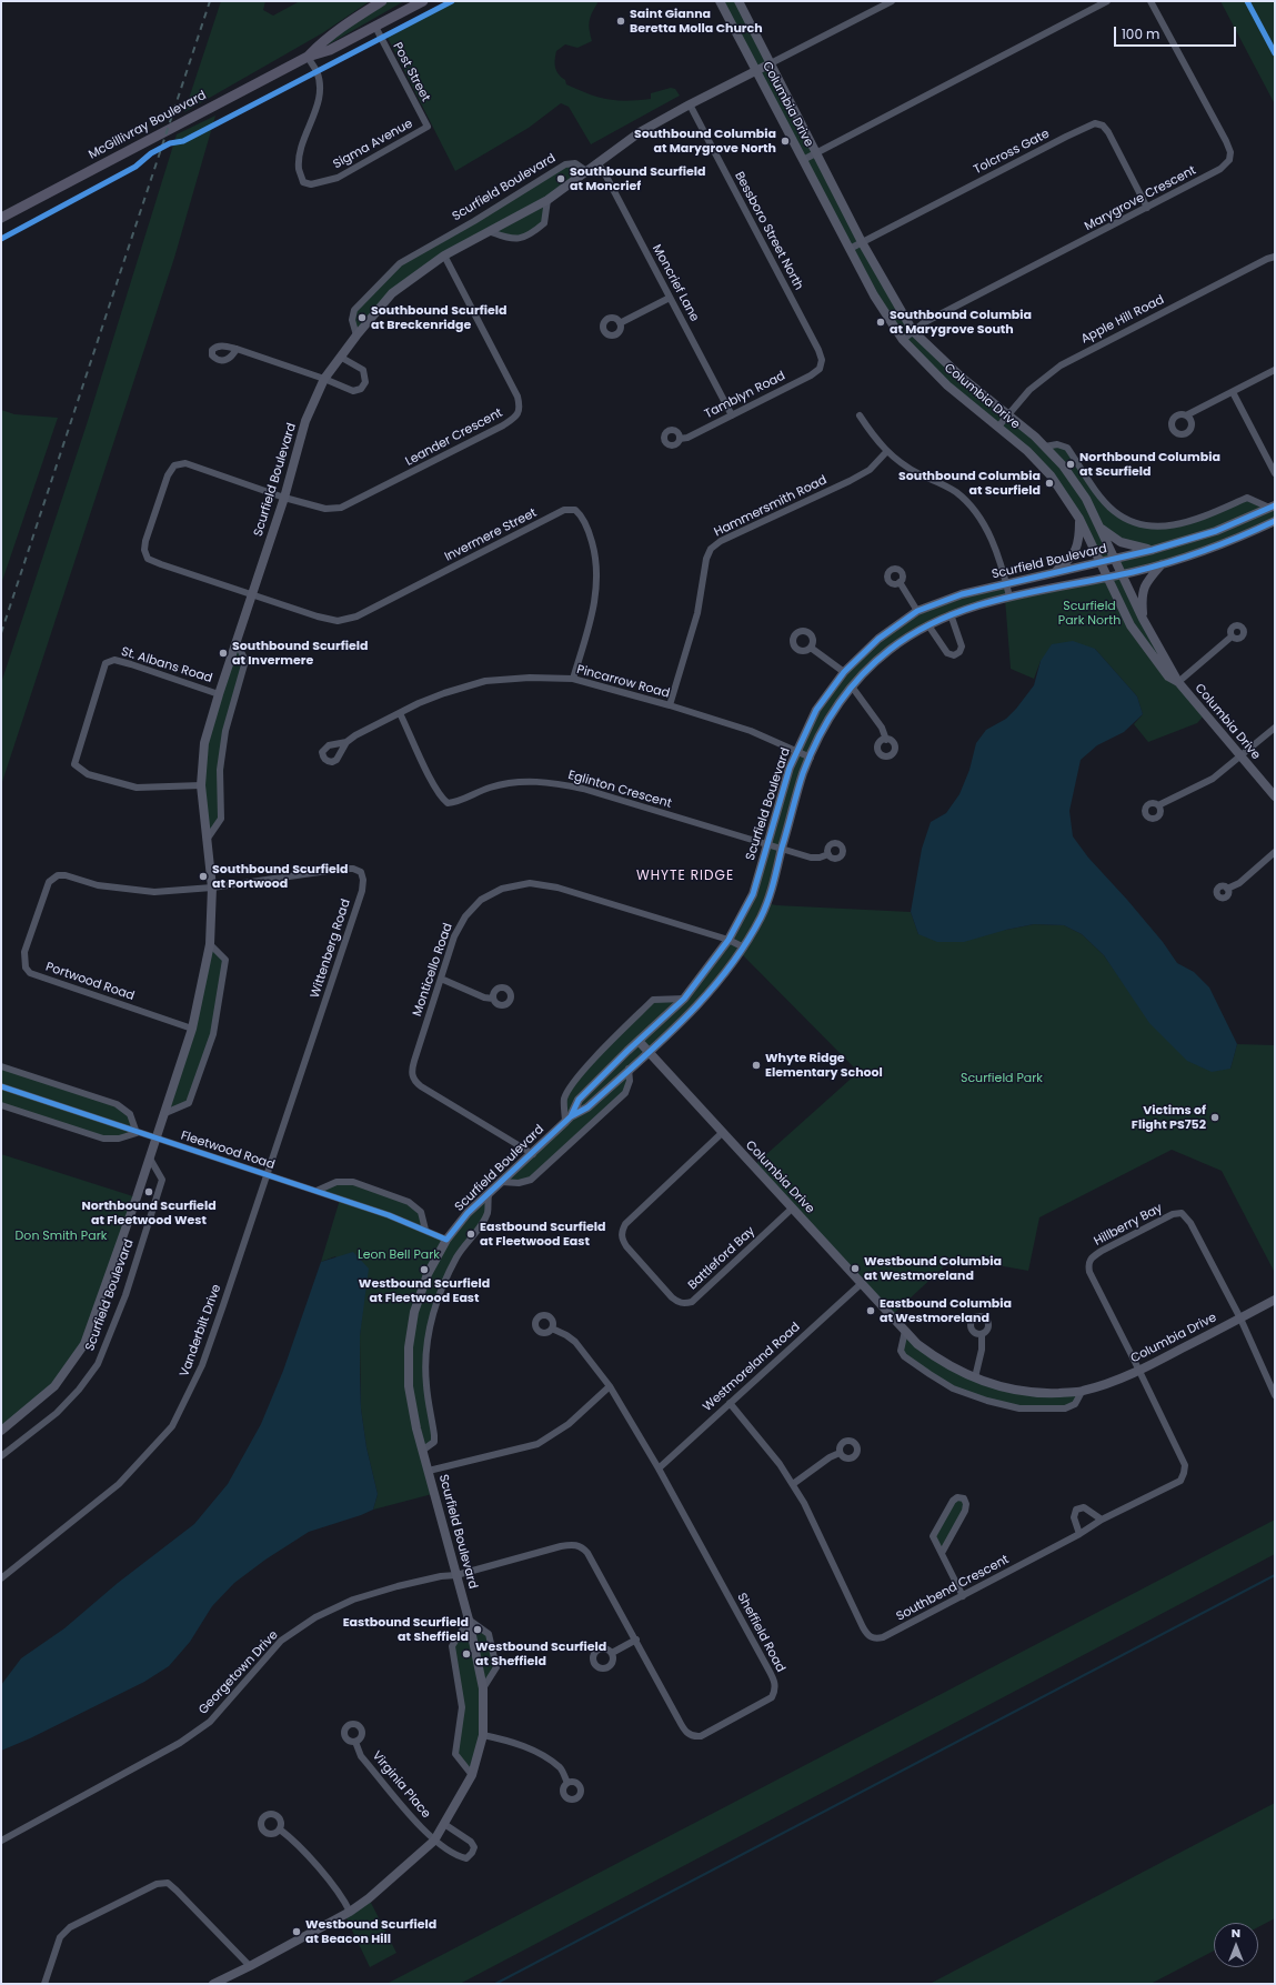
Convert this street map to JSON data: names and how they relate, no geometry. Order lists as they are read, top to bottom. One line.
{"streets":{"main road":["McGillivray Boulevard"],"street":["Post Street","Columbia Drive","Sigma Avenue","Tolcross Gate","Scurfield Boulevard","Marygrove Crescent","Bessboro Street North","Moncrief Lane","Apple Hill Road","Tamblyn Road","Leander Crescent","Hammersmith Road","Invermere Street","St. Albans Road","Pincarrow Road","Eglinton Crescent","Wittenberg Road","Monticello Road","Portwood Road","Fleetwood Road","Hillberry Bay","Battleford Bay","Vanderbilt Drive","Westmoreland Road","Southbend Crescent","Sheffield Road","Georgetown Drive","Virginia Place"]},"crossings":[["Post Street","McGillivray Boulevard"],["Post Street","Sigma Avenue"],["Columbia Drive","Tolcross Gate"],["Columbia Drive","Scurfield Boulevard"],["Columbia Drive","Marygrove Crescent"],["Columbia Drive","Apple Hill Road"],["Columbia Drive","Hillberry Bay"],["Columbia Drive","Battleford Bay"],["Columbia Drive","Westmoreland Road"],["Columbia Drive","Southbend Crescent"],["McGillivray Boulevard","Sigma Avenue"],["Tolcross Gate","Marygrove Crescent"],["Scurfield Boulevard","Bessboro Street North"],["Scurfield Boulevard","Moncrief Lane"],["Scurfield Boulevard","Leander Crescent"],["Scurfield Boulevard","Invermere Street"],["Scurfield Boulevard","St. Albans Road"],["Scurfield Boulevard","Pincarrow Road"],["Scurfield Boulevard","Eglinton Crescent"],["Scurfield Boulevard","Wittenberg Road"],["Scurfield Boulevard","Monticello Road"],["Scurfield Boulevard","Portwood Road"],["Scurfield Boulevard","Fleetwood Road"],["Scurfield Boulevard","Sheffield Road"],["Scurfield Boulevard","Georgetown Drive"],["Scurfield Boulevard","Virginia Place"],["Bessboro Street North","Tamblyn Road"],["Moncrief Lane","Tamblyn Road"],["Hammersmith Road","Pincarrow Road"],["Invermere Street","Pincarrow Road"],["Pincarrow Road","Eglinton Crescent"],["Wittenberg Road","Portwood Road"],["Wittenberg Road","Fleetwood Road"],["Wittenberg Road","Vanderbilt Drive"],["Fleetwood Road","Vanderbilt Drive"],["Hillberry Bay","Southbend Crescent"],["Westmoreland Road","Southbend Crescent"],["Westmoreland Road","Sheffield Road"],["Sheffield Road","Georgetown Drive"]],"districts":["WHYTE RIDGE"],"parks":["Scurfield Park North","Scurfield Park","Don Smith Park","Leon Bell Park"],"places":["Saint Gianna Beretta Molla Church","Southbound Columbia at Marygrove North","Southbound Scurfield at Moncrief","Southbound Scurfield at Breckenridge","Southbound Columbia at Marygrove South","Northbound Columbia at Scurfield","Southbound Columbia at Scurfield","Southbound Scurfield at Invermere","Southbound Scurfield at Portwood","Whyte Ridge Elementary School","Victims of Flight PS752","Northbound Scurfield at Fleetwood West","Eastbound Scurfield at Fleetwood East","Westbound Columbia at Westmoreland","Westbound Scurfield at Fleetwood East","Eastbound Columbia at Westmoreland","Eastbound Scurfield at Sheffield","Westbound Scurfield at Sheffield","Westbound Scurfield at Beacon Hill"],"scale_bar":"100 m","north":"top"}
